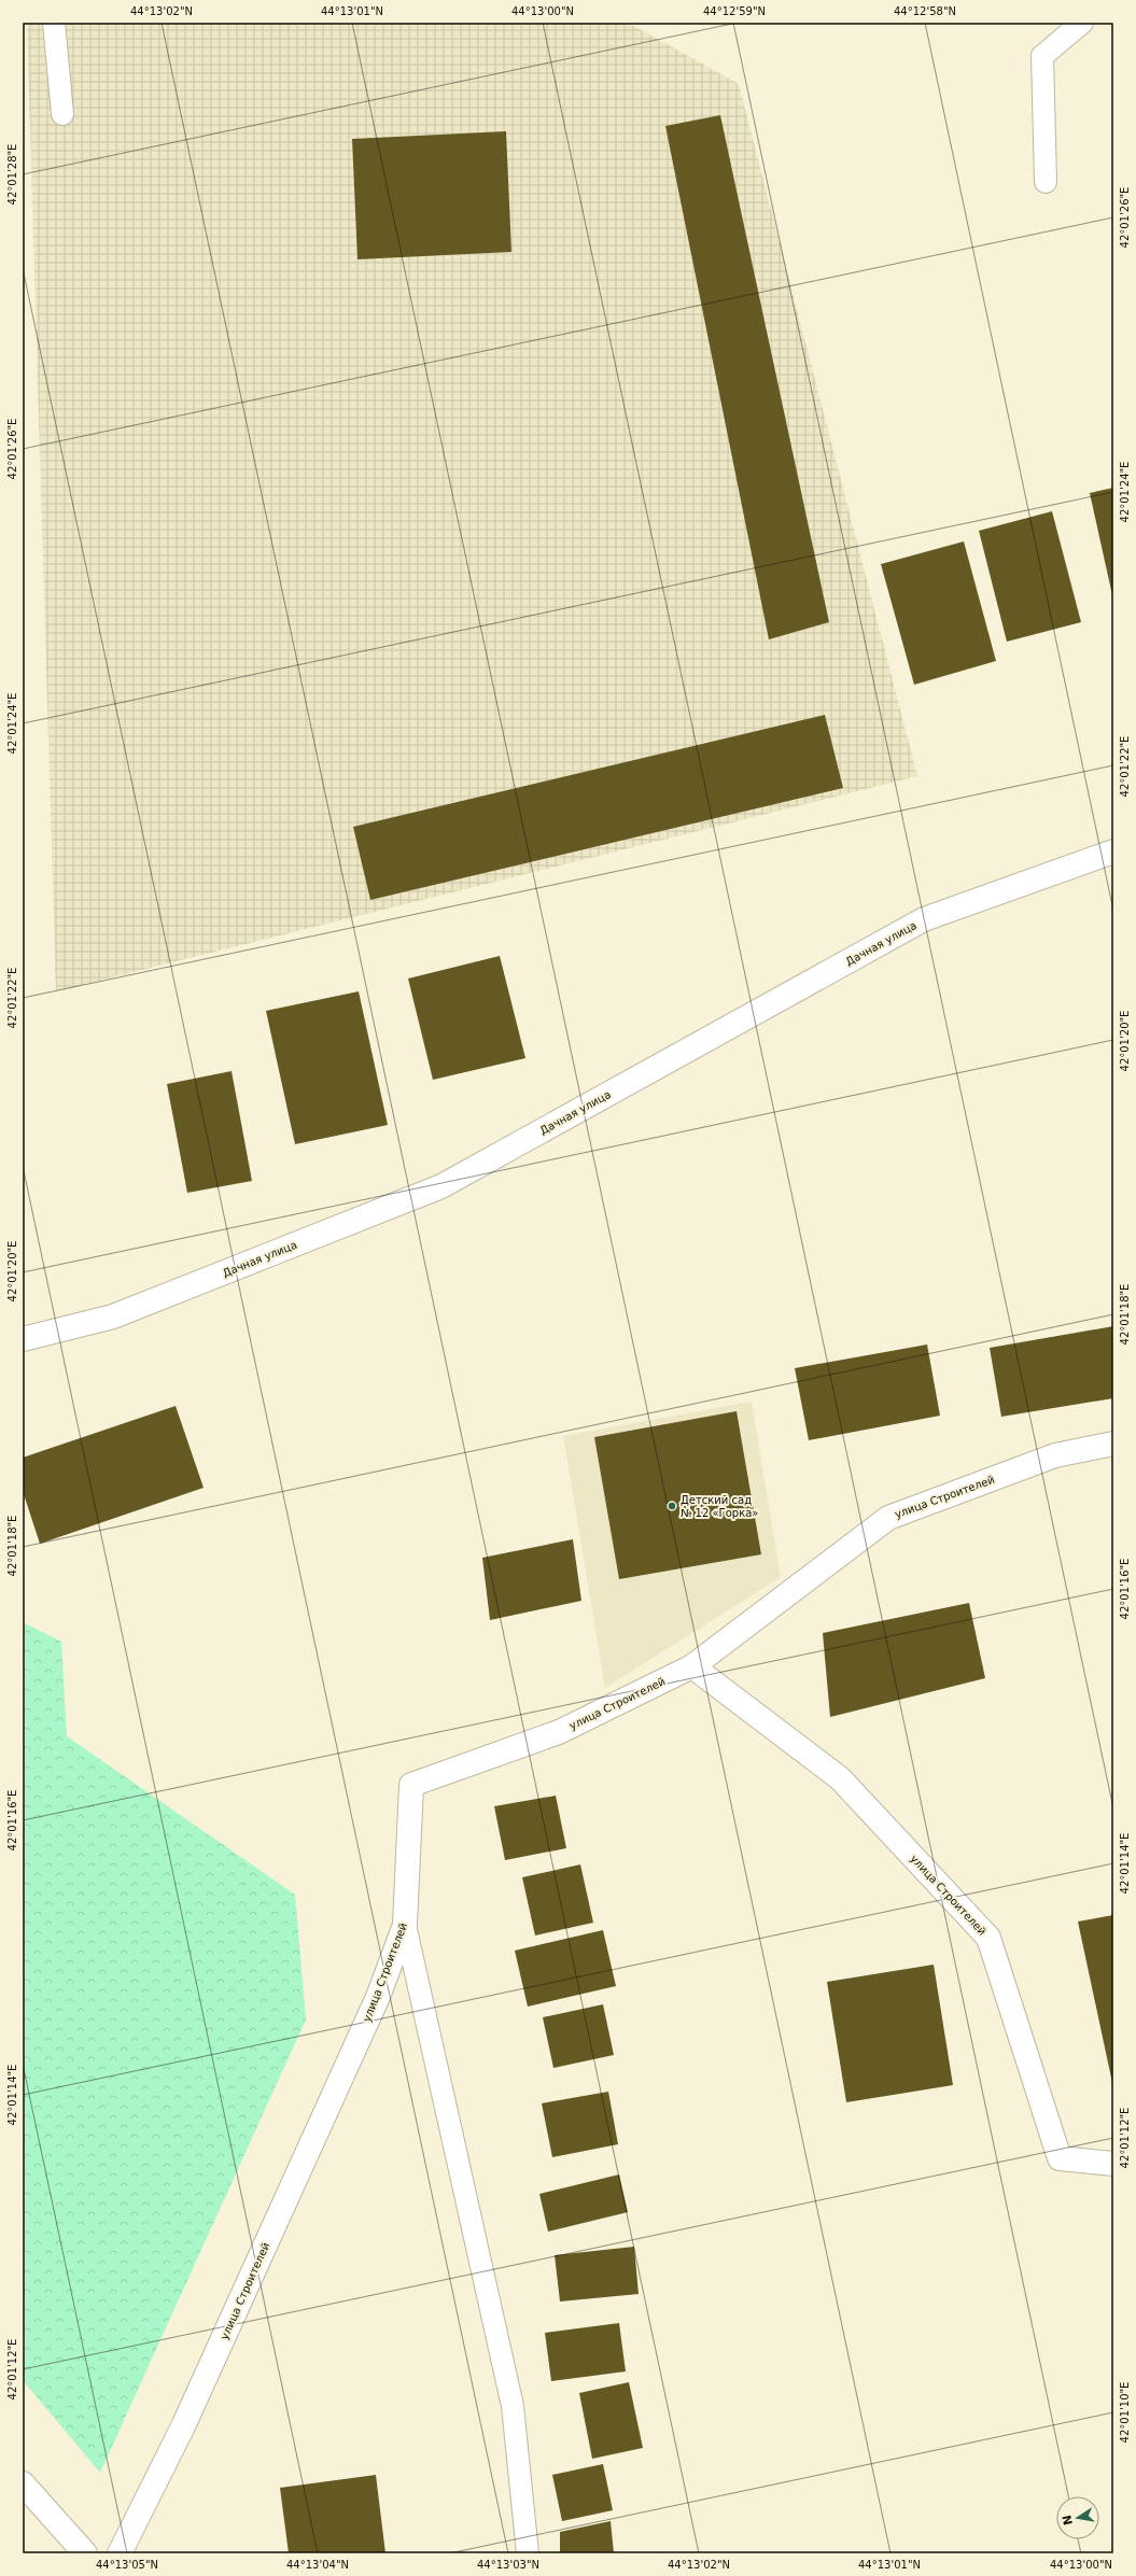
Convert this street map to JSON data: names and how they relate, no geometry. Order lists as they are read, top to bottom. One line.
{"streets":{"street":["Дачная улица","улица Строителей"]},"places":["Детский сад № 12 «Горка»"],"north":"left","coordinates":["44°13'02\"N","44°13'01\"N","44°13'00\"N","44°12'59\"N","44°12'58\"N","42°01'28\"E","42°01'26\"E","42°01'24\"E","42°01'22\"E","42°01'20\"E","42°01'18\"E","42°01'16\"E","42°01'14\"E","42°01'12\"E","42°01'10\"E","44°13'05\"N","44°13'04\"N","44°13'03\"N"]}
